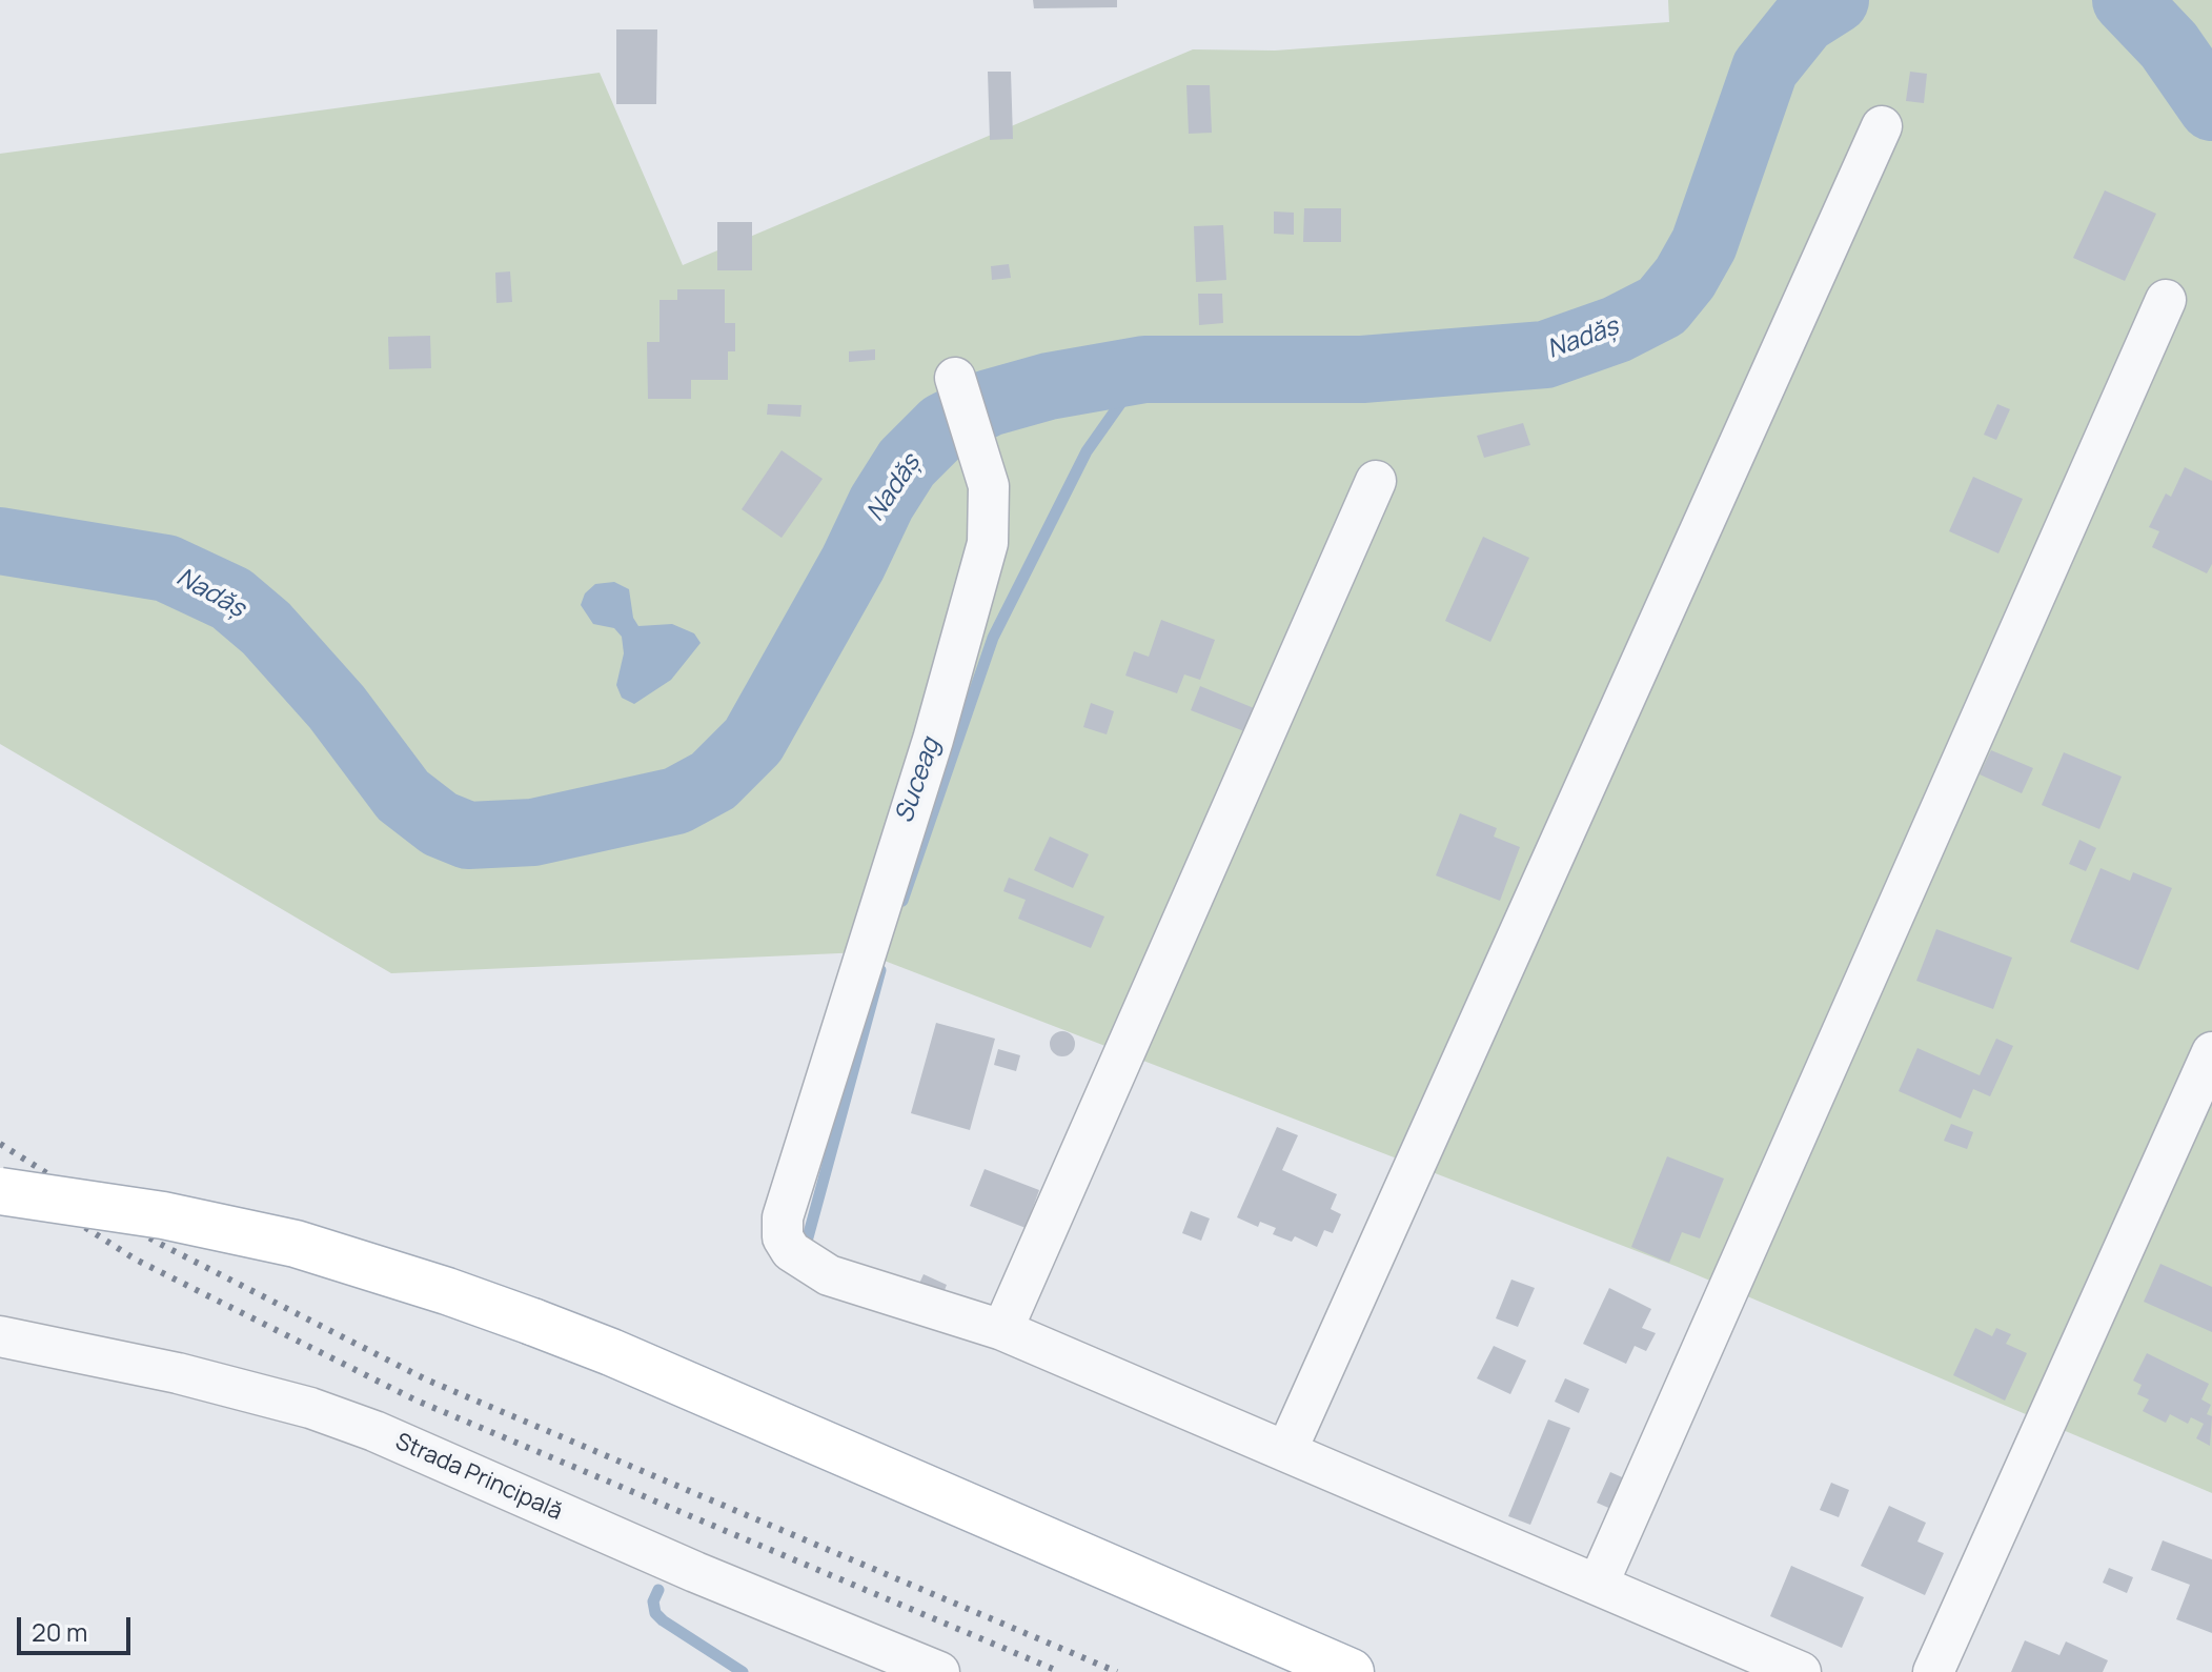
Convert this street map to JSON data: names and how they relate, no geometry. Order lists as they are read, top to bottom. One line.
{"streets":{"street":["Strada Principală"]},"water":["Nadăș","Suceag"],"scale_bar":"20 m"}
